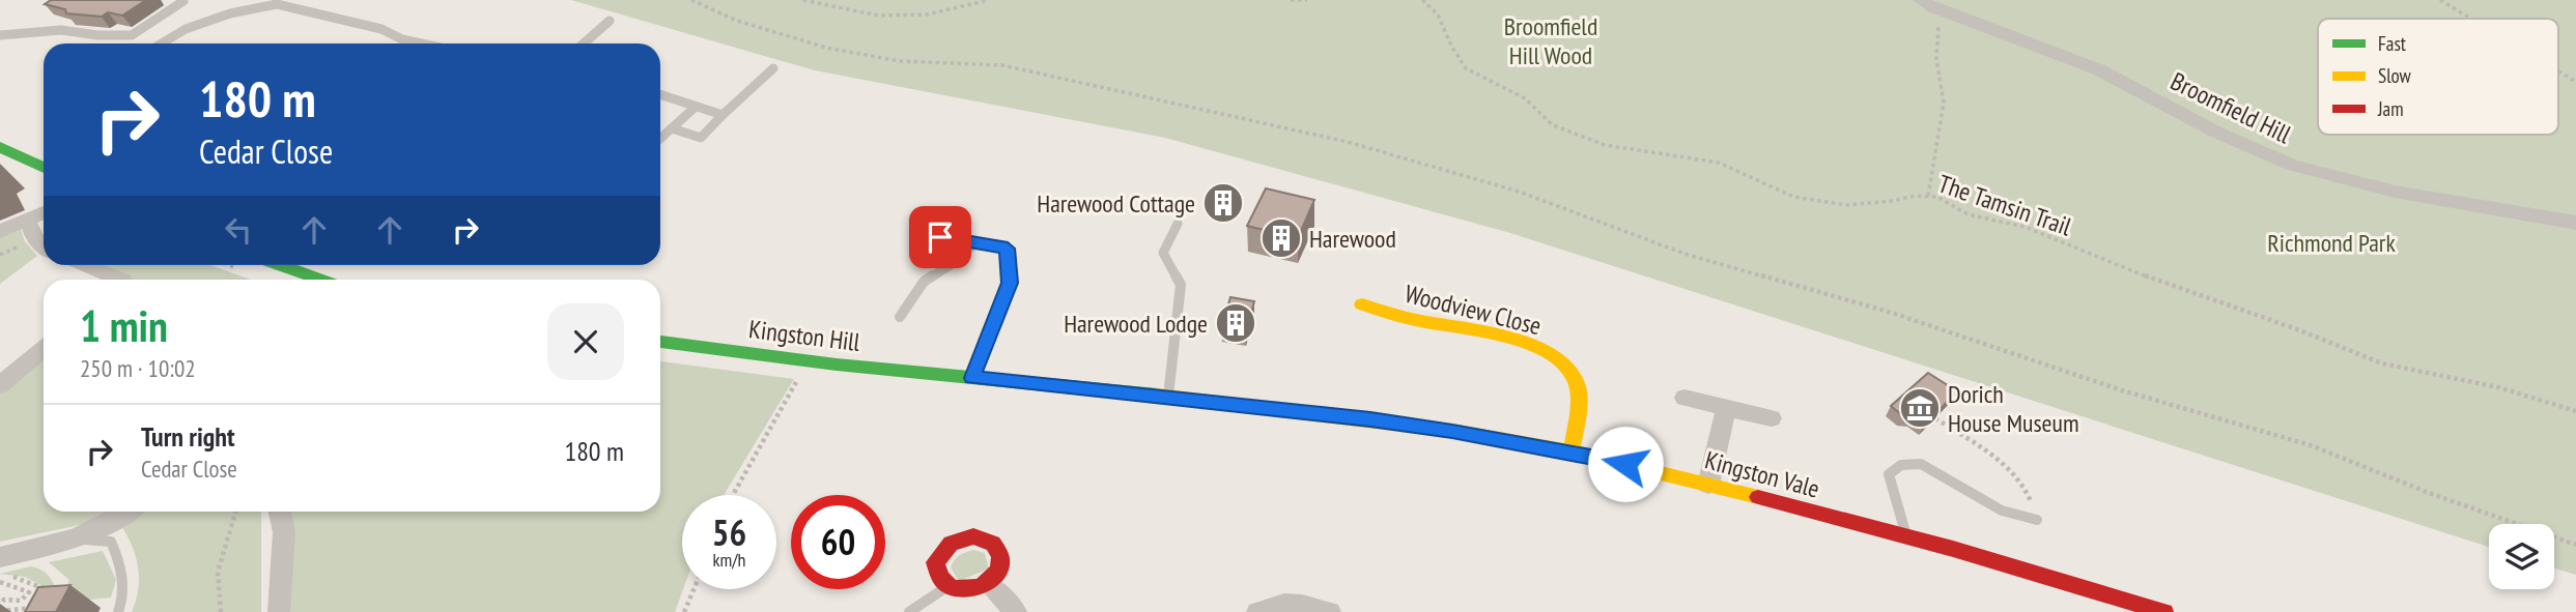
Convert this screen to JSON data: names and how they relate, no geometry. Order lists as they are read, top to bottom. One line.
{"streets":{"main road":["Woodview Close","Kingston Hill","Kingston Vale"],"street":["Broomfield Hill"],"path":["The Tamsin Trail"]},"crossings":[["Woodview Close","Kingston Vale"],["Kingston Hill","Kingston Vale"]],"parks":["Broomfield Hill Wood","Richmond Park"],"places":{"building":["Harewood Cottage","Harewood","Harewood Lodge"],"museum":["Dorich House Museum"]},"legend":["Fast","Slow","Jam"],"page":{"turn":["180 m","Cedar Close"],"heading":["1 min","250 m · 10:02"],"list":[{"name":"Turn right","note":"Cedar Close","value":"180 m"}],"speed":"56 km/h","limit":"60"}}
